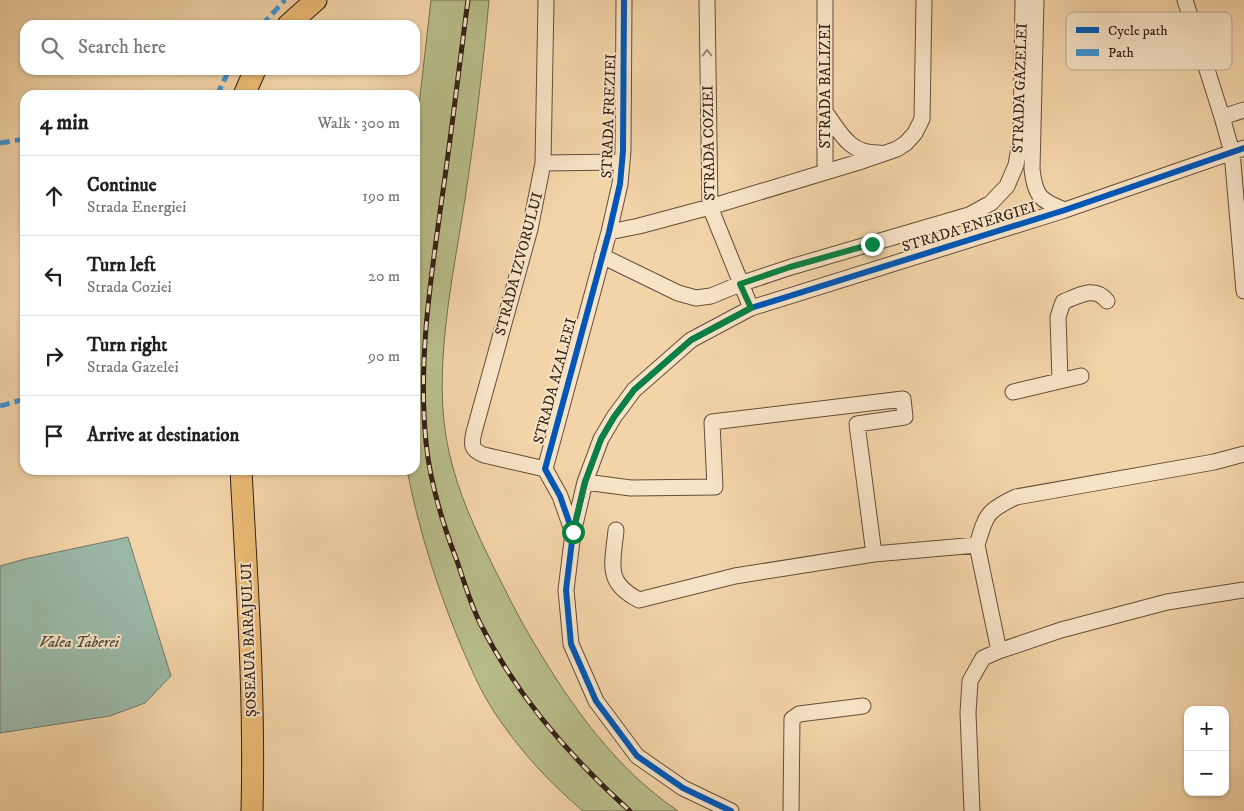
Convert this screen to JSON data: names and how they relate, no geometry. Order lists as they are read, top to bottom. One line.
{"streets":{"highway":["ȘOSEAUA BARAJULUI"],"street":["STRADA BALIZEI","STRADA GAZELEI","STRADA FREZIEI","STRADA COZIEI","STRADA ENERGIEI","STRADA IZVORULUI","STRADA AZALEEI"]},"crossings":[["STRADA GAZELEI","STRADA COZIEI"],["STRADA GAZELEI","STRADA ENERGIEI"],["STRADA GAZELEI","STRADA AZALEEI"],["STRADA FREZIEI","STRADA AZALEEI"],["STRADA COZIEI","STRADA ENERGIEI"],["STRADA IZVORULUI","STRADA AZALEEI"]],"one_way":["STRADA COZIEI"],"water":["Valea Taberei"],"legend":["Cycle path","Path"],"page":{"search":"Search here","heading":["4 min","Walk · 300 m"],"list":[["Continue","Strada Energiei","190 m"],["Turn left","Strada Coziei","20 m"],["Turn right","Strada Gazelei","90 m"],"Arrive at destination"],"map_buttons":["+","−"]}}
